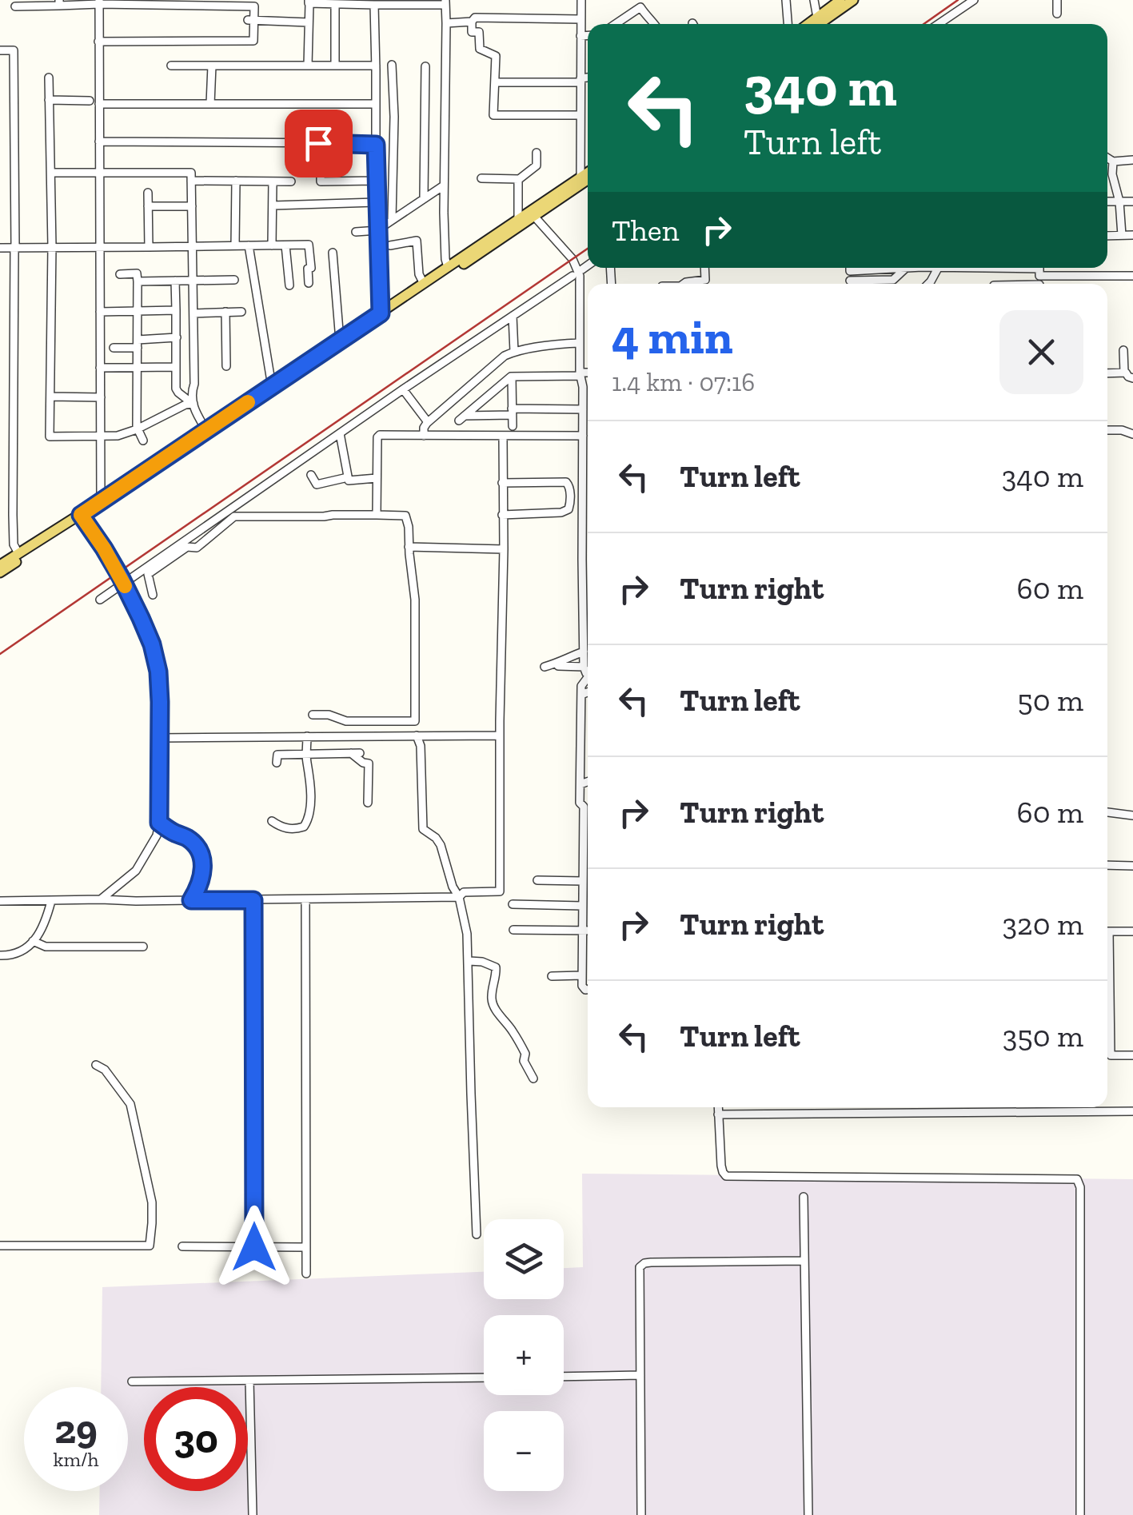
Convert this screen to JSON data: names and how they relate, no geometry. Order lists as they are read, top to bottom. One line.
{"page":{"turn":["340 m","Turn left"],"then":"Then","heading":["4 min","1.4 km · 07:16"],"list":[{"name":"Turn left","value":"340 m"},{"name":"Turn right","value":"60 m"},{"name":"Turn left","value":"50 m"},{"name":"Turn right","value":"60 m"},{"name":"Turn right","value":"320 m"},{"name":"Turn left","value":"350 m"}],"map_buttons":["+","−"],"speed":"29 km/h","limit":"30"}}
